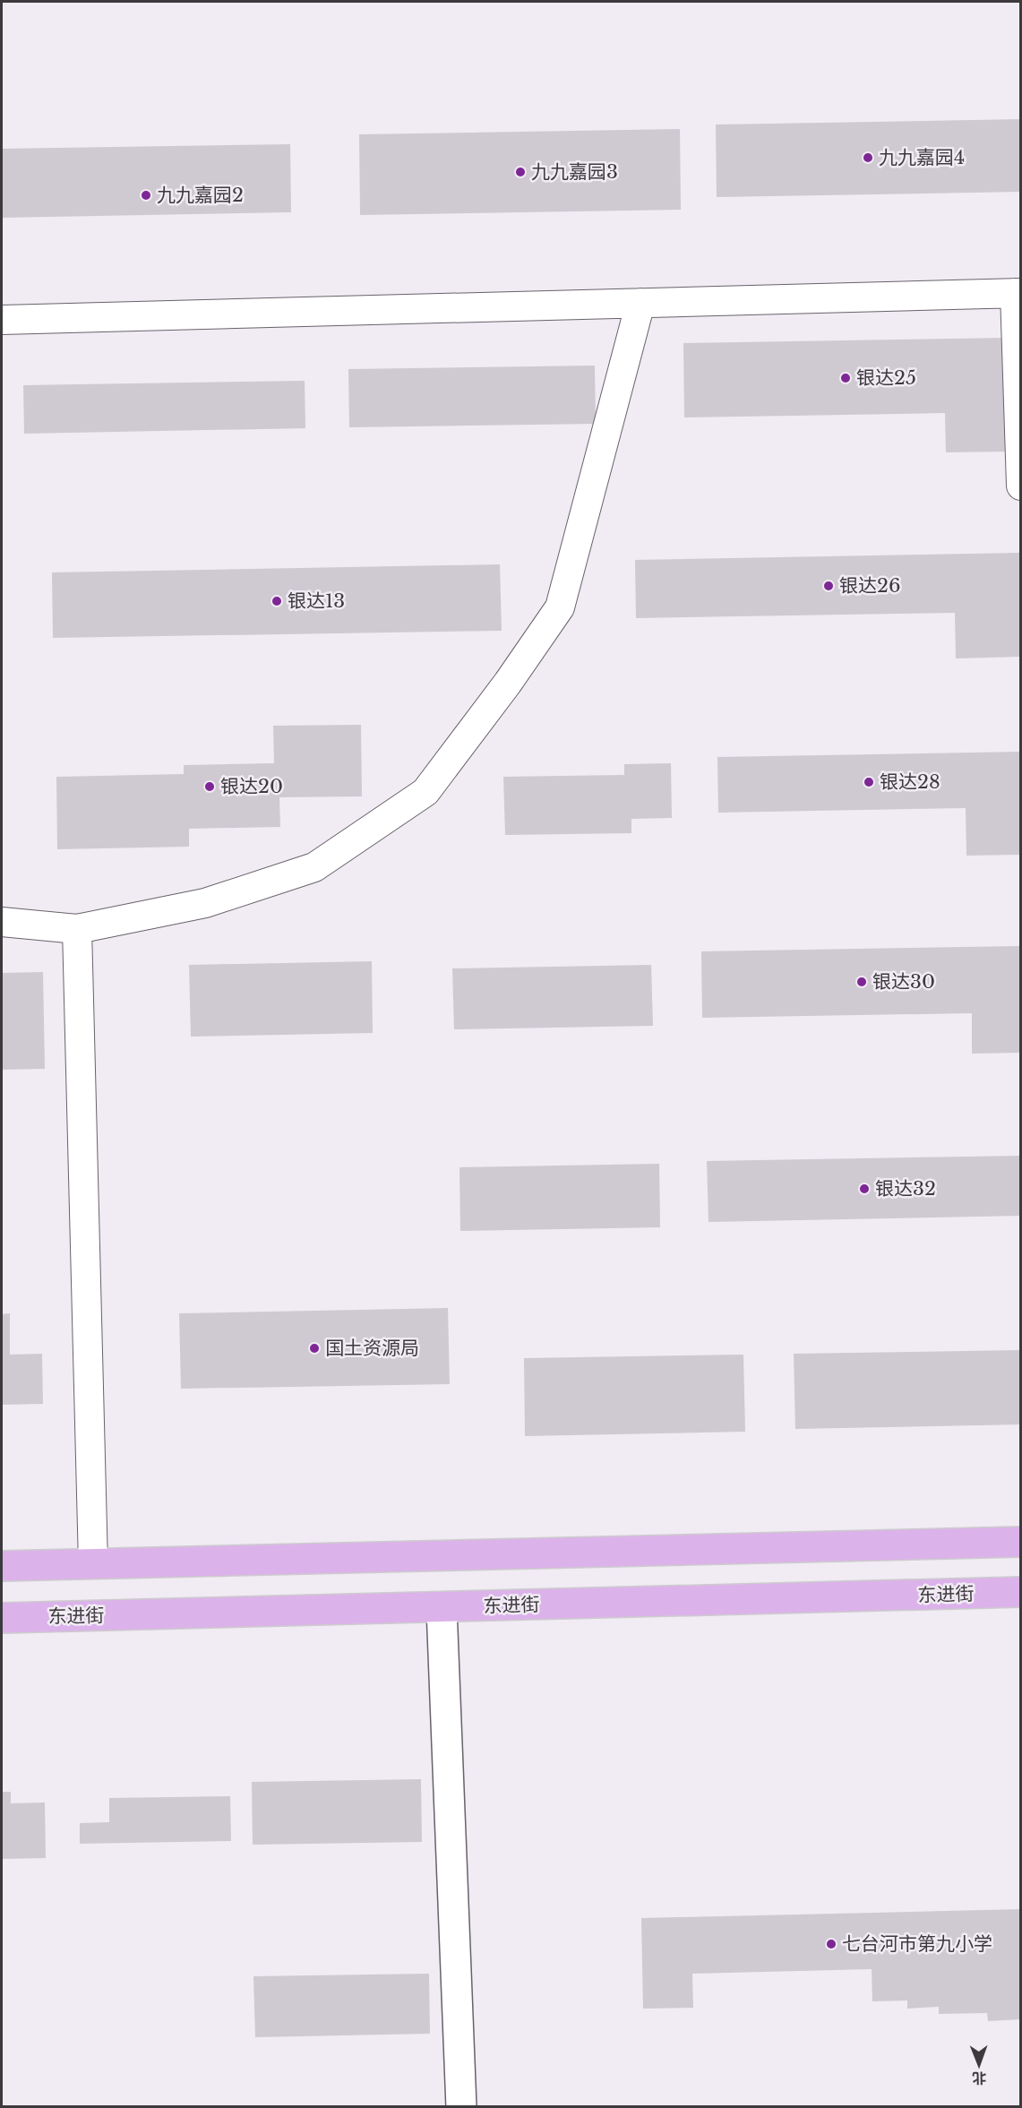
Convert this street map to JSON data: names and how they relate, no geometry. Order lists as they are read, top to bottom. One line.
{"streets":{"main road":["东进街"]},"places":["九九嘉园4","九九嘉园3","九九嘉园2","银达25","银达26","银达13","银达28","银达20","银达30","银达32","国土资源局","七台河市第九小学"],"north":"bottom"}
